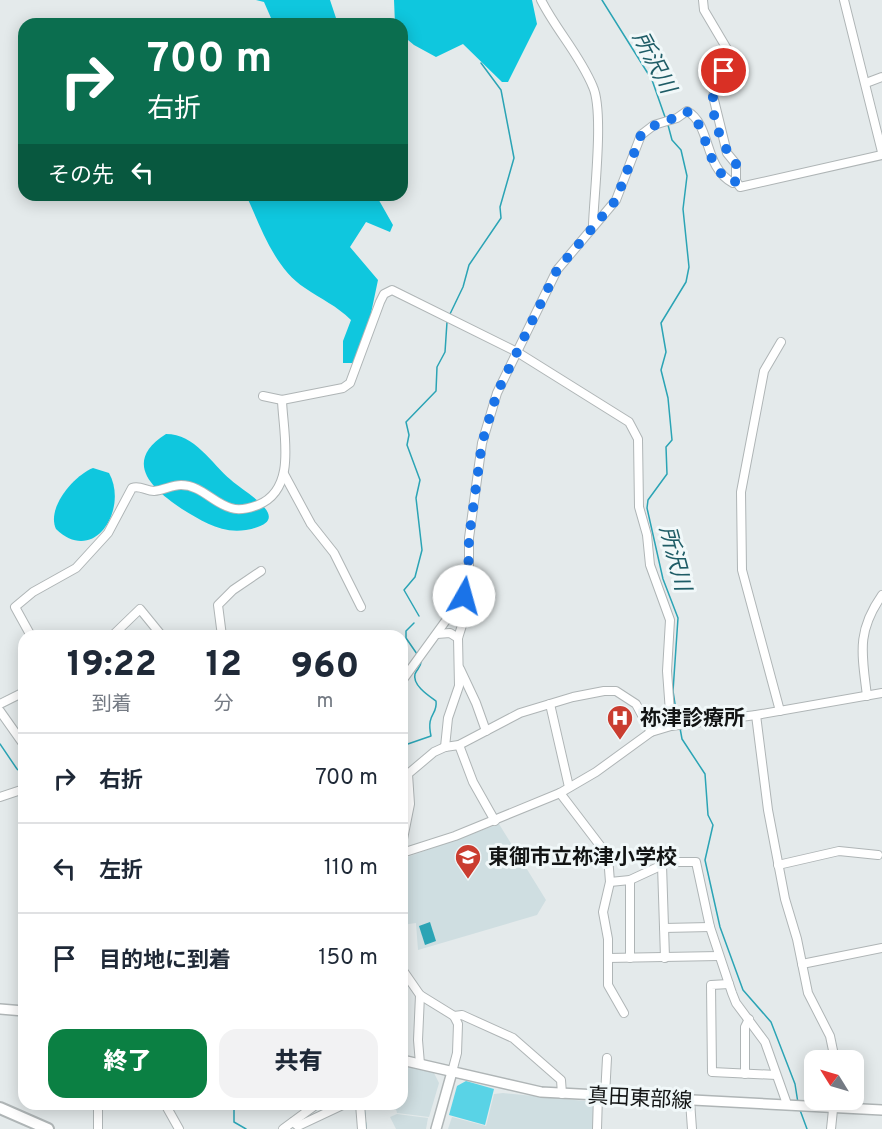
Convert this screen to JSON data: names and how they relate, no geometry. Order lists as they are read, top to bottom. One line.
{"streets":{"main road":["真田東部線"]},"water":["所沢川"],"places":{"hospital":["祢津診療所"],"school or university":["東御市立祢津小学校"]},"north":"top left","page":{"turn":["700 m","右折"],"then":"その先","eta":["19:22","到着","12","分","960","m"],"list":[{"name":"右折","value":"700 m"},{"name":"左折","value":"110 m"},{"name":"目的地に到着","value":"150 m"}],"buttons":["終了","共有"]}}
